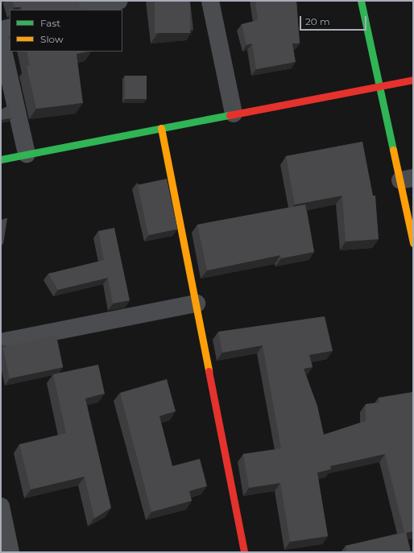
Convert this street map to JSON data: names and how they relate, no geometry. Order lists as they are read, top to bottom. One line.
{"legend":["Fast","Slow"],"scale_bar":"20 m"}
